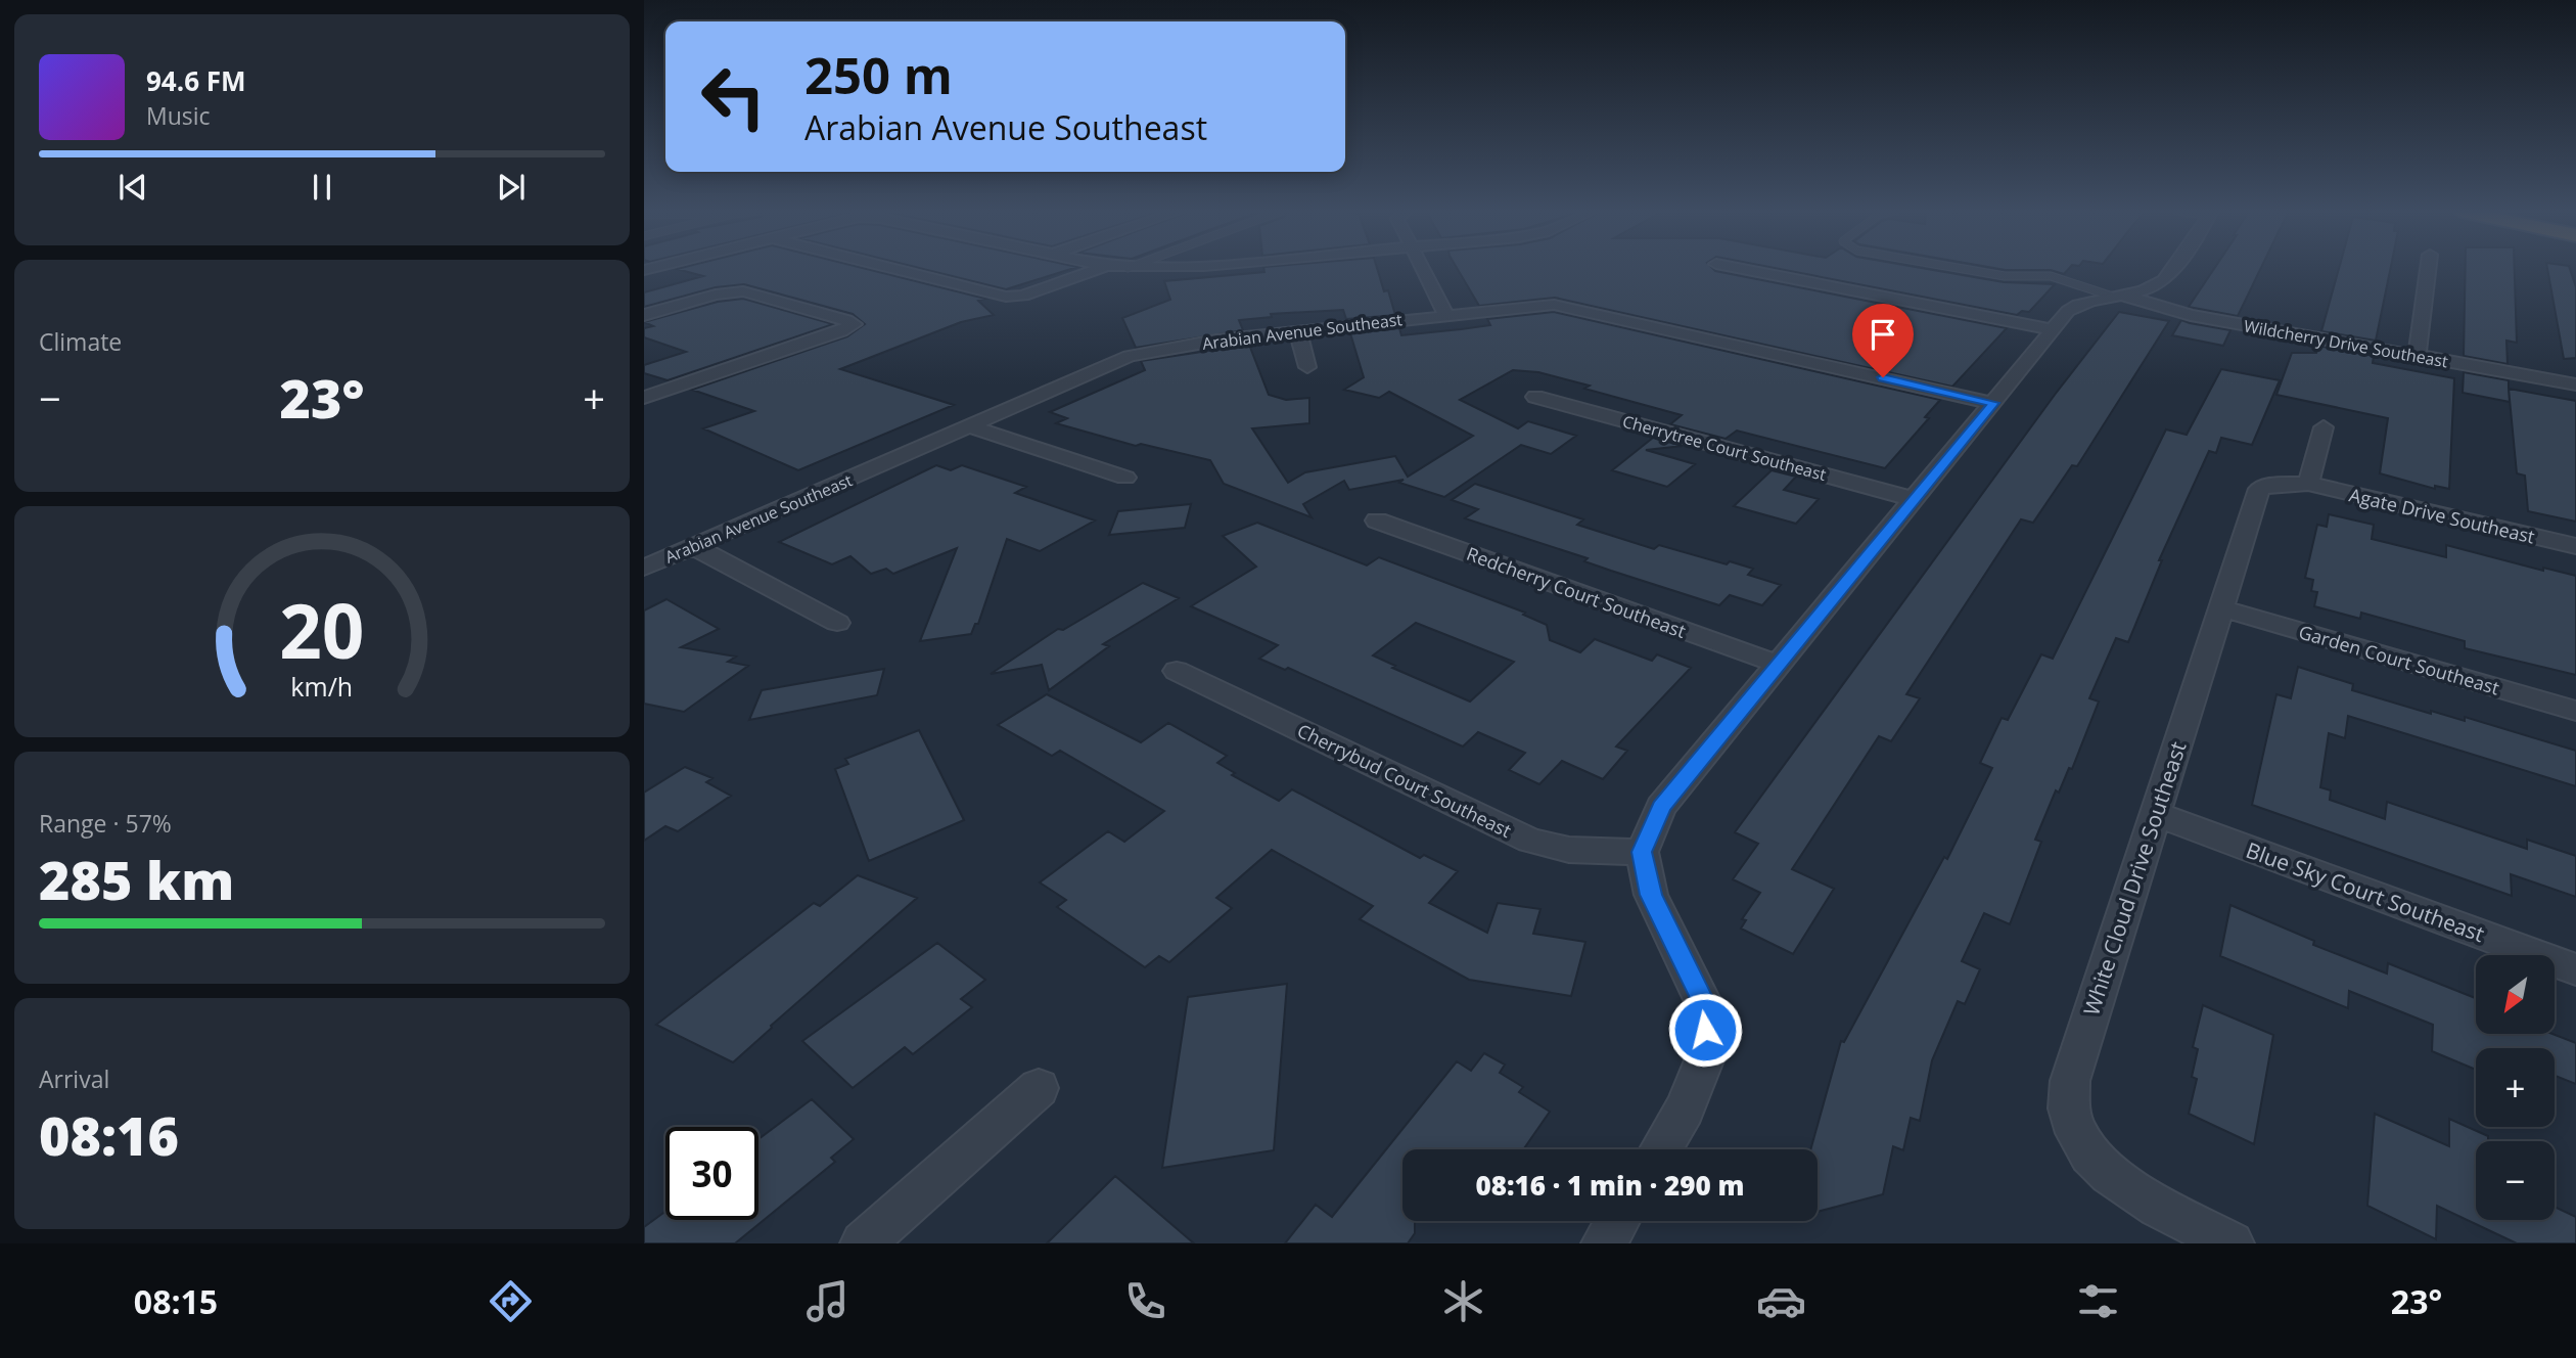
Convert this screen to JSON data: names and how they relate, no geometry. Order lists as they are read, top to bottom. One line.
{"streets":{"street":["Arabian Avenue Southeast","Wildcherry Drive Southeast","Cherrytree Court Southeast","Agate Drive Southeast","Redcherry Court Southeast","Garden Court Southeast","Cherrybud Court Southeast","White Cloud Drive Southeast","Blue Sky Court Southeast"]},"crossings":[["Agate Drive Southeast","White Cloud Drive Southeast"],["Garden Court Southeast","White Cloud Drive Southeast"],["White Cloud Drive Southeast","Blue Sky Court Southeast"]],"north":"bottom left","page":{"turn":["250 m","Arabian Avenue Southeast"],"song":["94.6 FM","Music"],"tile":["Climate",["Range · 57%","285 km"],["Arrival","08:16"]],"heat":["−","23°","+"],"map_buttons":["+","−"],"limit":"30","trip":"08:16 · 1 min · 290 m","tabs":["08:15","23°"],"gauge":["20","km/h"]}}
